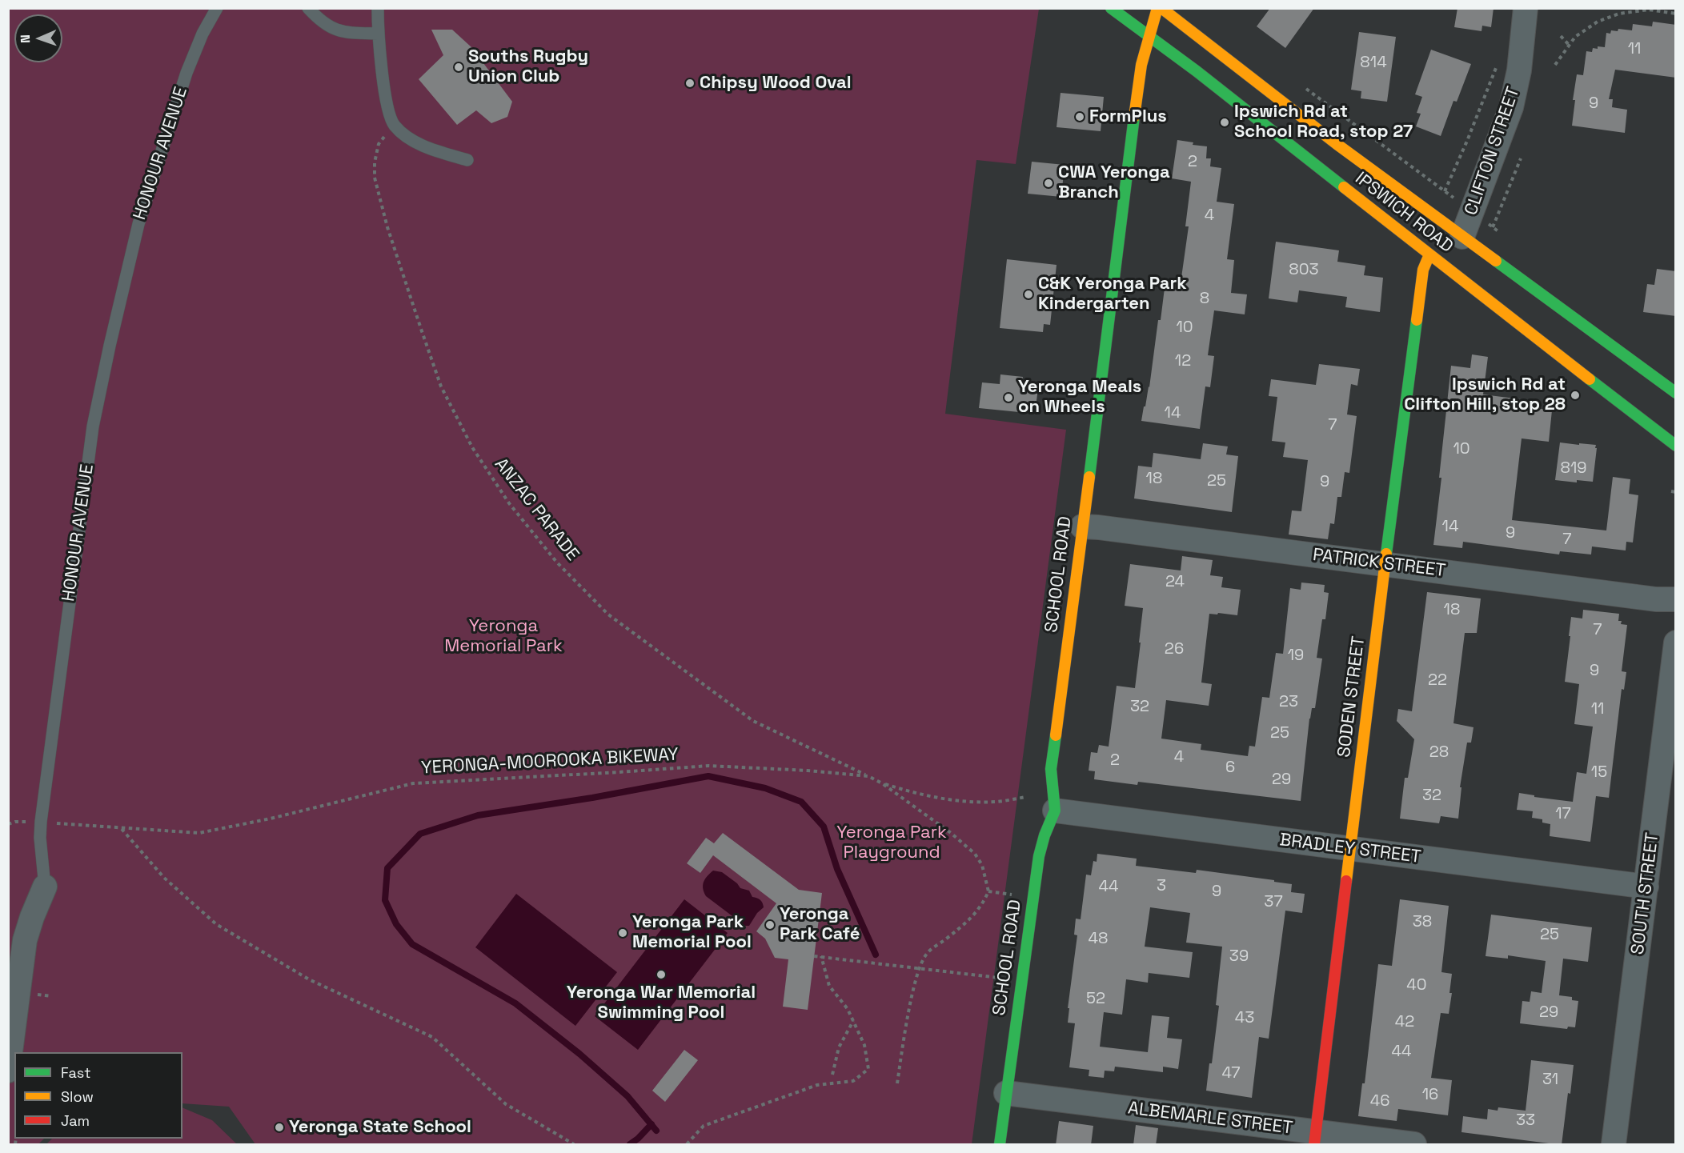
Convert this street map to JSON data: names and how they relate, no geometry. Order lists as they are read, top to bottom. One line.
{"streets":{"main road":["IPSWICH ROAD","SCHOOL ROAD","SODEN STREET"],"street":["CLIFTON STREET","HONOUR AVENUE","PATRICK STREET","BRADLEY STREET","SOUTH STREET","ALBEMARLE STREET"],"path":["ANZAC PARADE","YERONGA-MOOROOKA BIKEWAY"]},"crossings":[["CLIFTON STREET","IPSWICH ROAD"],["HONOUR AVENUE","YERONGA-MOOROOKA BIKEWAY"],["IPSWICH ROAD","SCHOOL ROAD"],["IPSWICH ROAD","SODEN STREET"],["ANZAC PARADE","YERONGA-MOOROOKA BIKEWAY"],["PATRICK STREET","SCHOOL ROAD"],["PATRICK STREET","SODEN STREET"],["SCHOOL ROAD","BRADLEY STREET"],["SCHOOL ROAD","ALBEMARLE STREET"],["SODEN STREET","BRADLEY STREET"],["SODEN STREET","ALBEMARLE STREET"],["BRADLEY STREET","SOUTH STREET"]],"parks":["Yeronga Memorial Park","Yeronga Park Playground"],"places":["Souths Rugby Union Club","Chipsy Wood Oval","FormPlus","Ipswich Rd at School Road, stop 27","CWA Yeronga Branch","C&K Yeronga Park Kindergarten","Ipswich Rd at Clifton Hill, stop 28","Yeronga Meals on Wheels","Yeronga Park Café","Yeronga Park Memorial Pool","Yeronga War Memorial Swimming Pool","Yeronga State School"],"house_numbers":["11","814","9","2","4","803","8","10","12","14","7","10","819","18","25","9","14","9","7","24","18","7","26","19","9","22","23","32","11","25","28","4","2","6","15","29","32","17","3","44","9","37","38","25","48","39","40","52","29","43","42","44","47","31","16","46","33"],"legend":["Fast","Slow","Jam"],"north":"left"}
